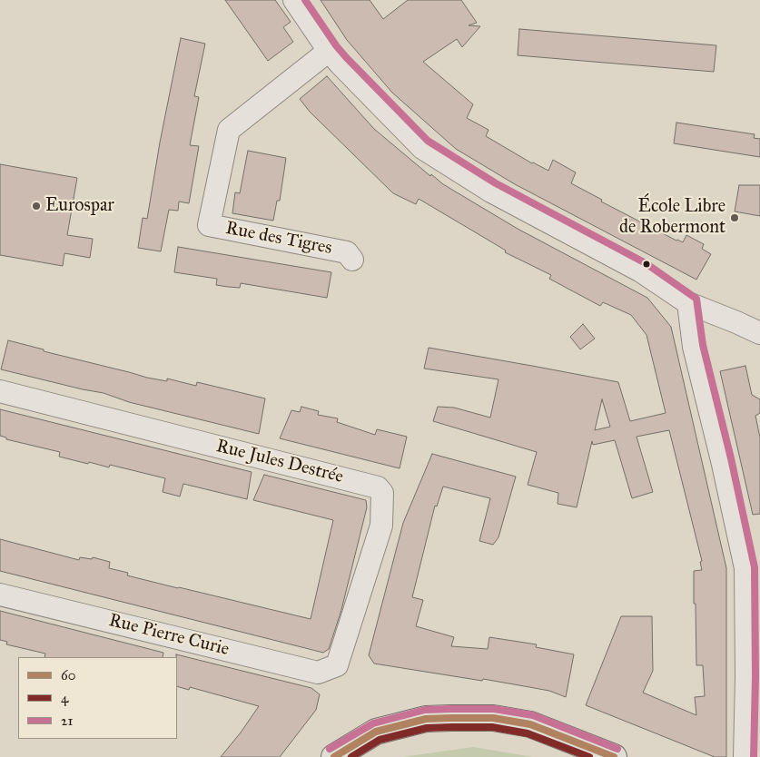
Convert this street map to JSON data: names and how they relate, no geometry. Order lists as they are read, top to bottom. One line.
{"streets":{"street":["Rue des Tigres","Rue Jules Destrée","Rue Pierre Curie"]},"crossings":[["Rue Jules Destrée","Rue Pierre Curie"]],"places":["Eurospar","École Libre de Robermont"],"lines":["transit line 21","transit line 60","transit line 4"],"legend":["60","4","21"]}
